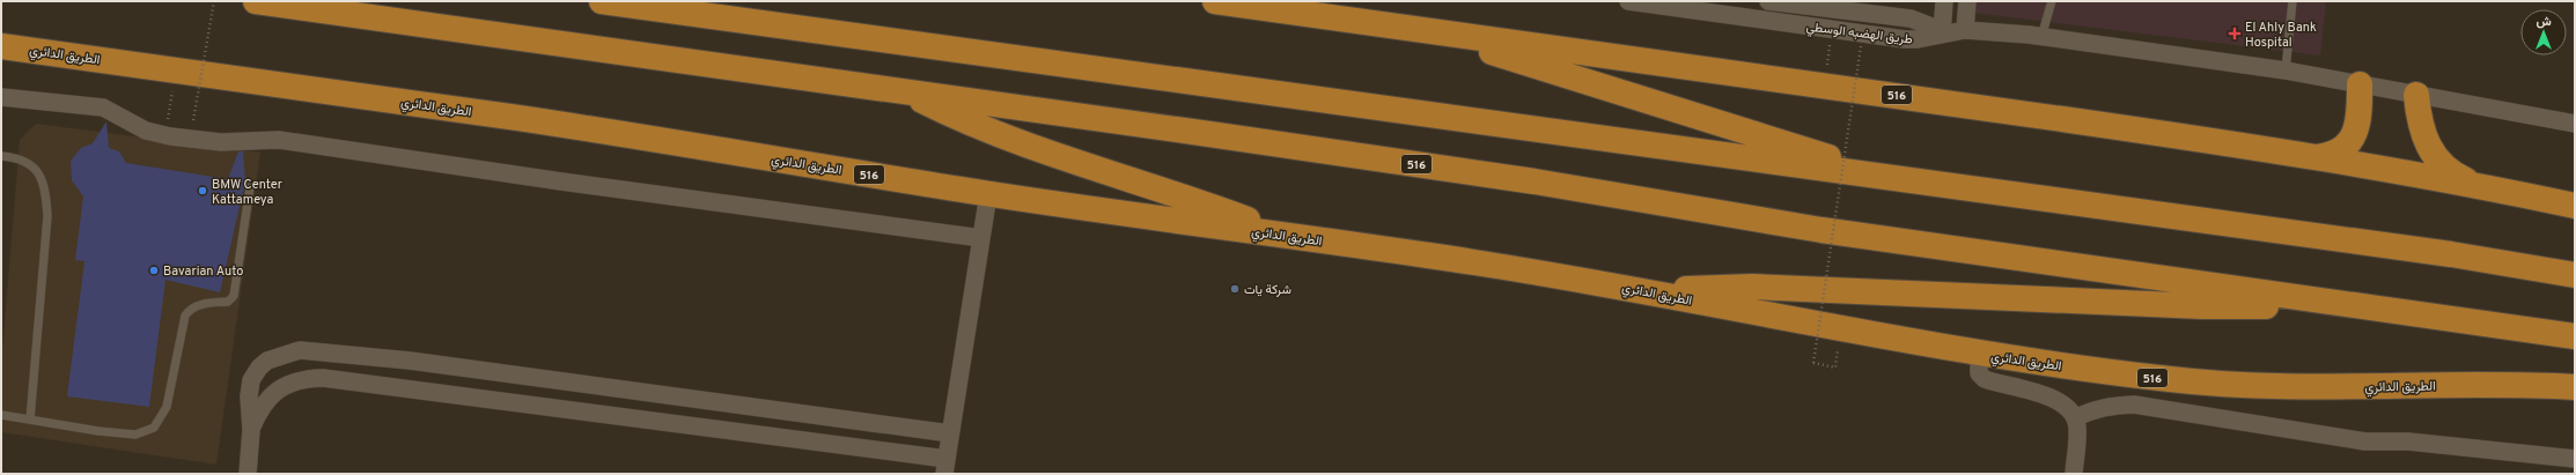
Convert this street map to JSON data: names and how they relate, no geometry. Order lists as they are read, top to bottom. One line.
{"streets":{"highway":["الطريق الدائري","516"],"street":["طريق الهضبه الوسطي"]},"crossings":[["الطريق الدائري","516"]],"places":{"health":["El Ahly Bank Hospital"],"other":["BMW Center Kattameya","Bavarian Auto","شركة يات"]},"north":"top"}
